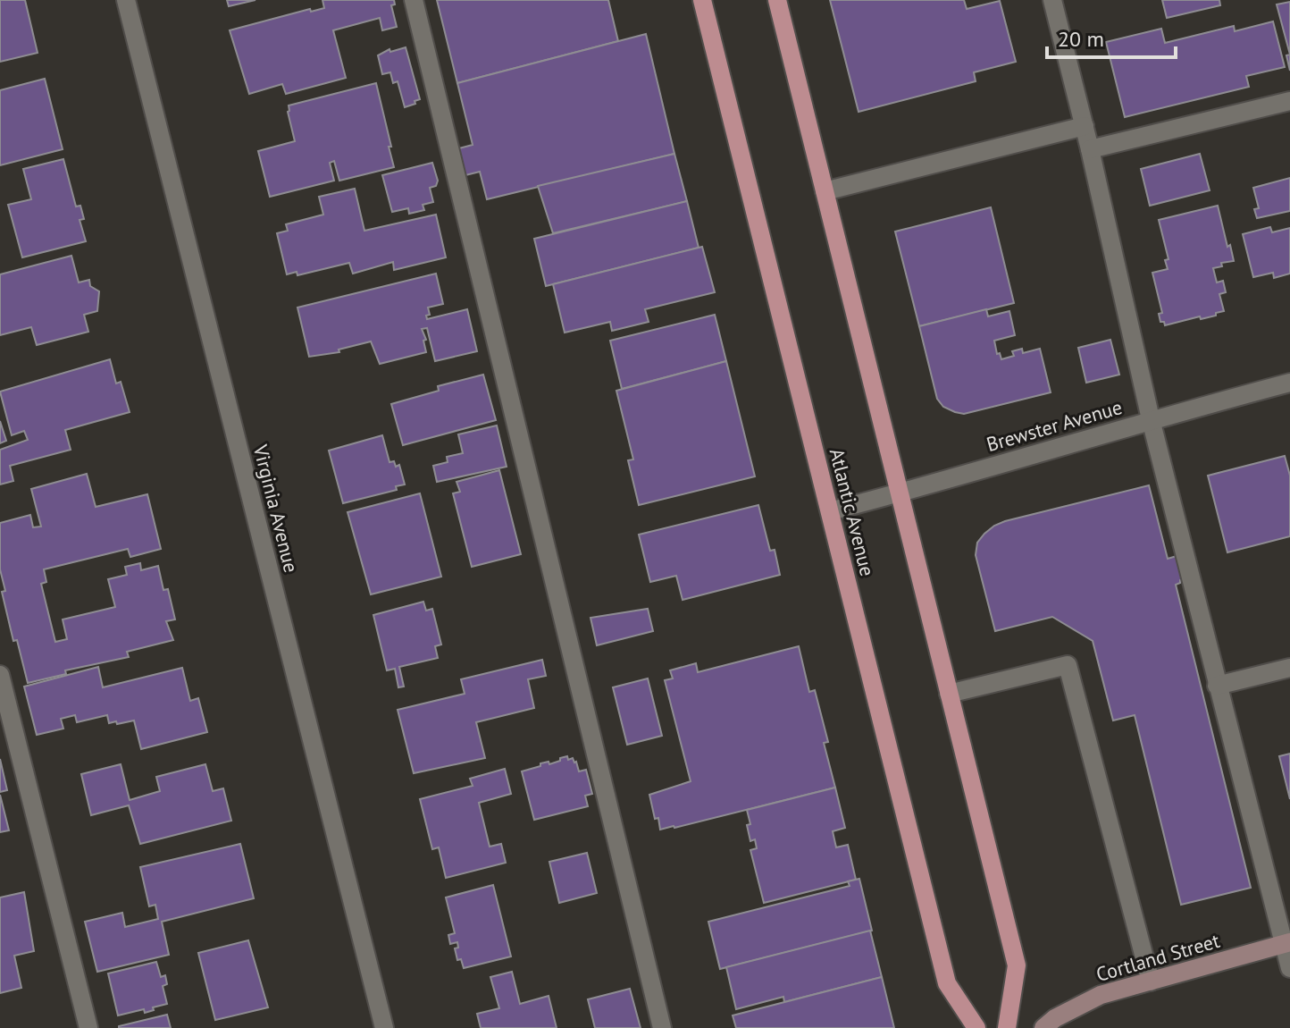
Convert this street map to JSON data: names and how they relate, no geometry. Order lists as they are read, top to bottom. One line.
{"streets":{"main road":["Atlantic Avenue"],"street":["Brewster Avenue","Virginia Avenue","Cortland Street"]},"crossings":[["Brewster Avenue","Atlantic Avenue"]],"scale_bar":"20 m"}
